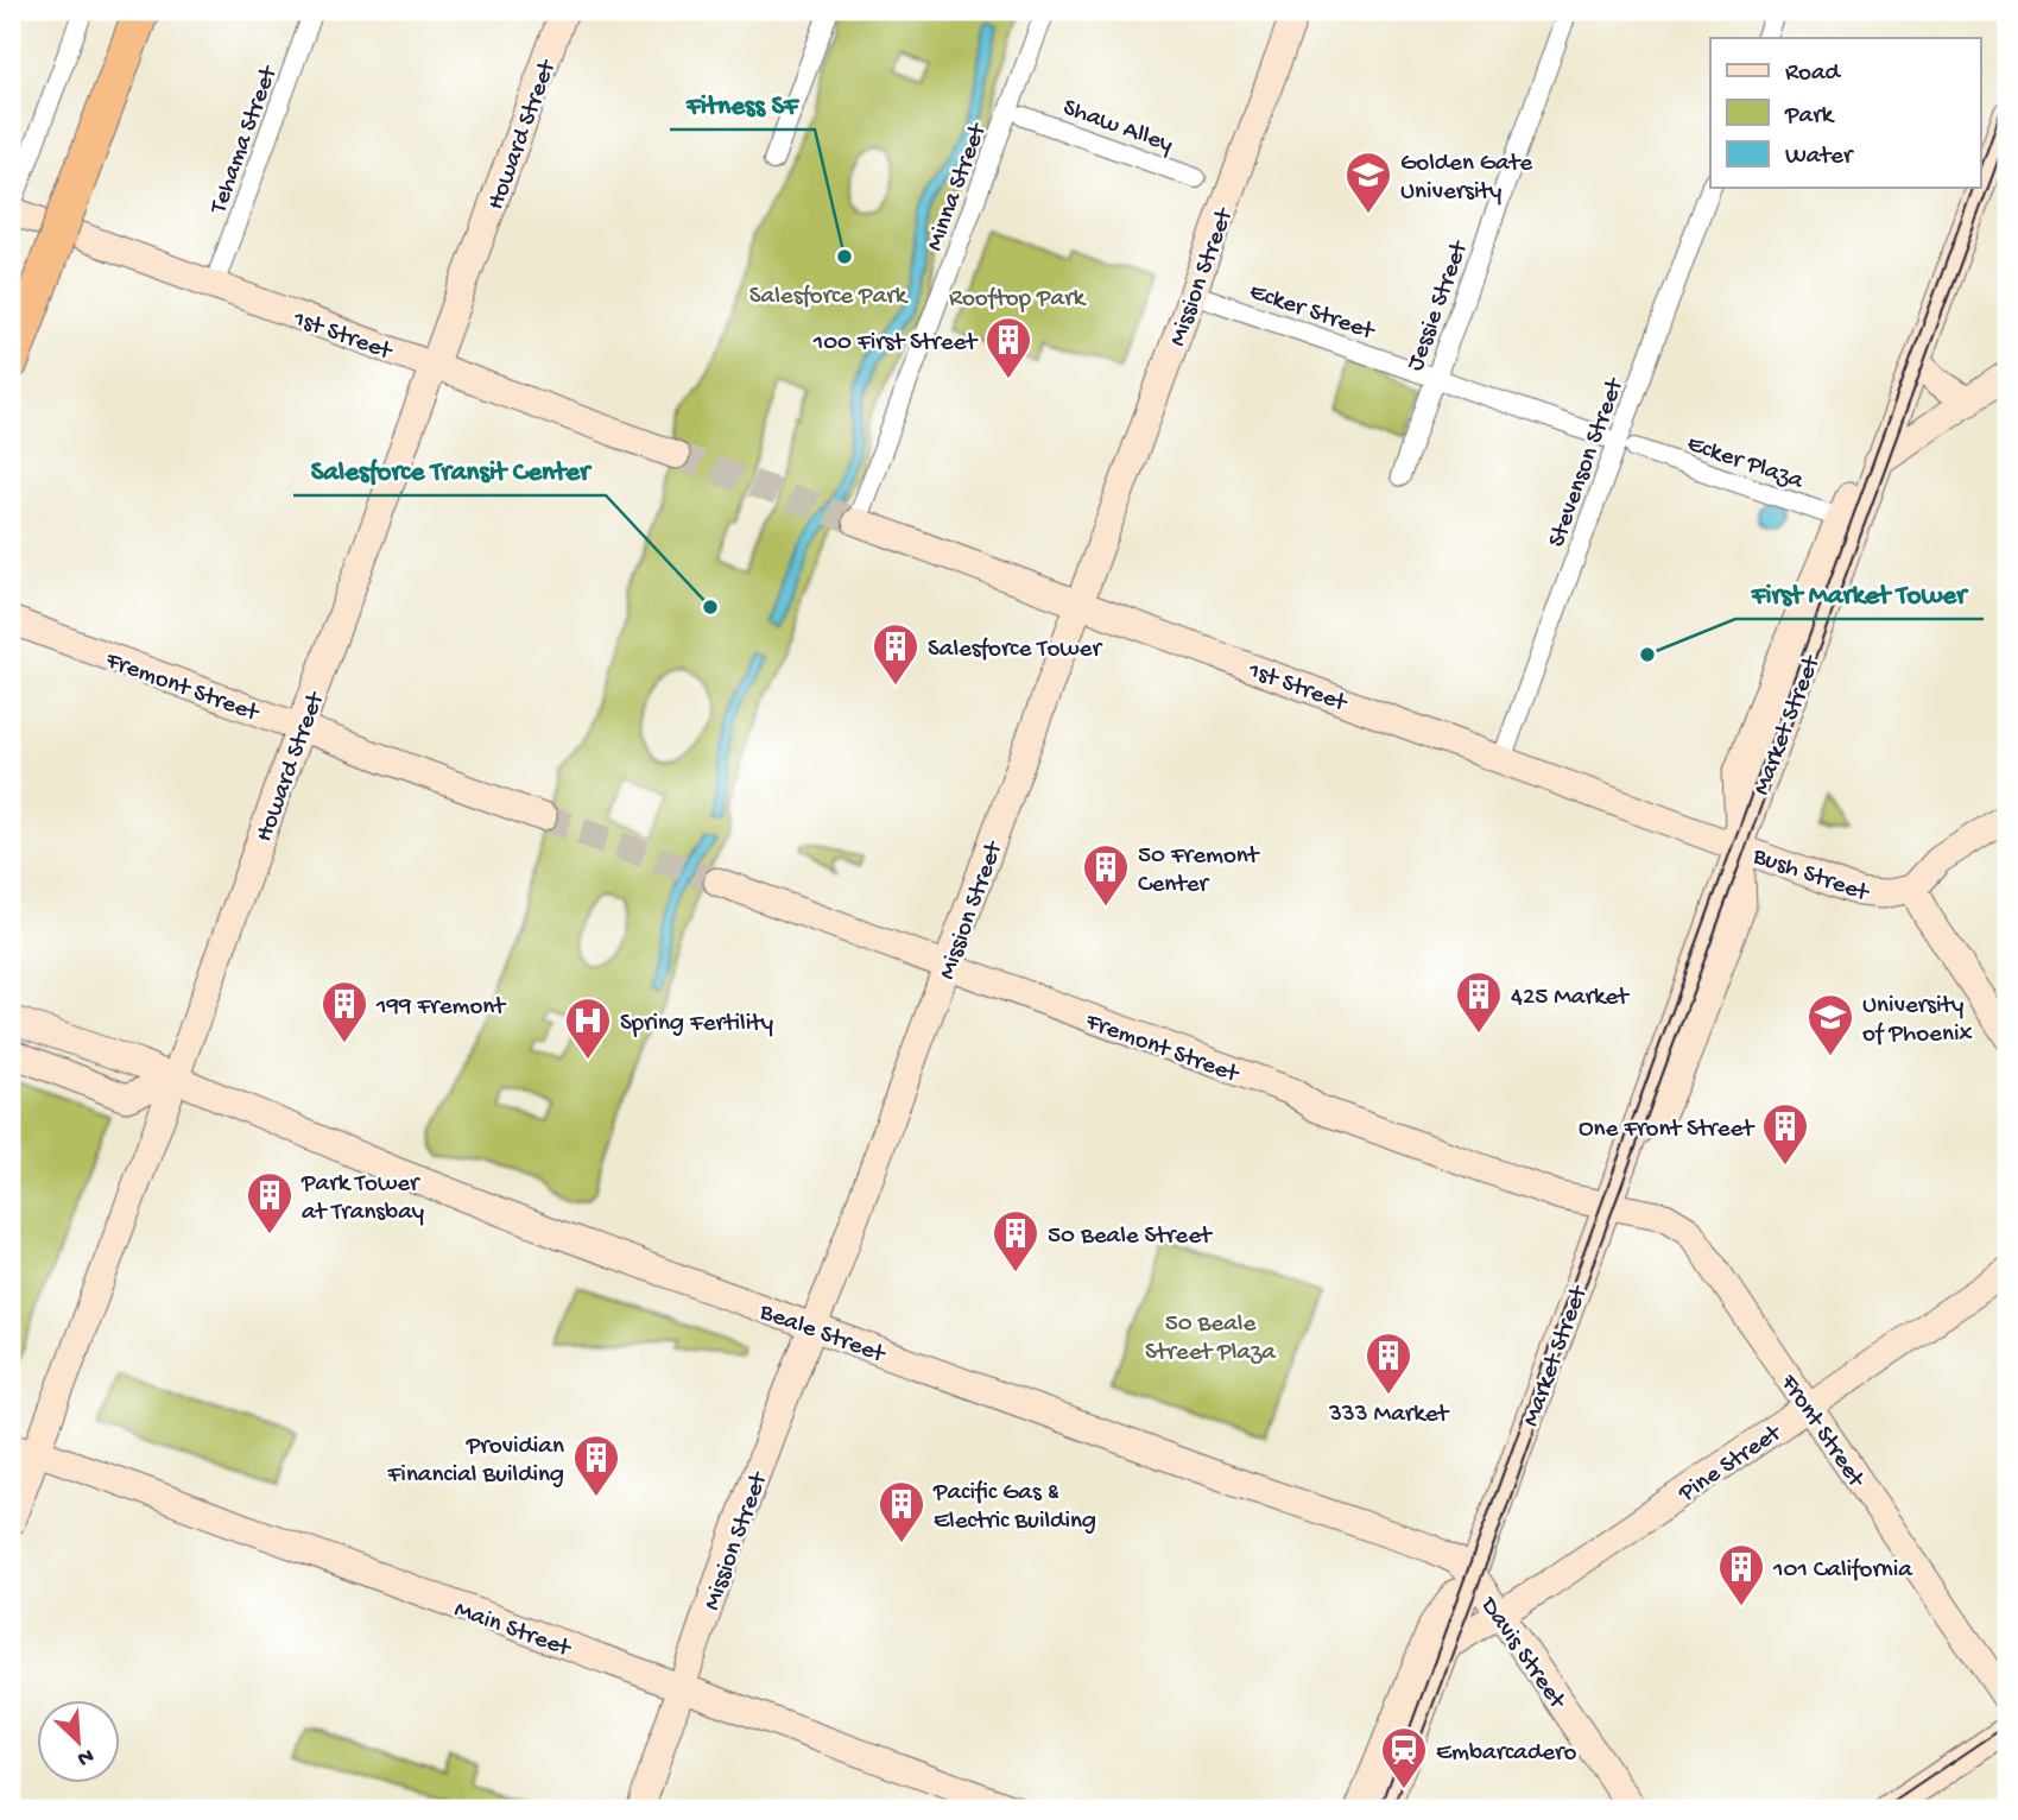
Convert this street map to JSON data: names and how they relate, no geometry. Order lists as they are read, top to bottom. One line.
{"streets":{"street":["Shaw Alley","Howard Street","Tehama Street","Minna Street","Mission Street","Jessie Street","Ecker Street","1st Street","Ecker Plaza","Stevenson Street","Fremont Street","Market Street","Bush Street","Beale Street","Front Street","Pine Street","Main Street","Davis Street"]},"crossings":[["Howard Street","1st Street"],["Howard Street","Fremont Street"],["Howard Street","Beale Street"],["Howard Street","Main Street"],["Tehama Street","1st Street"],["Minna Street","1st Street"],["Mission Street","Ecker Street"],["Mission Street","1st Street"],["Mission Street","Fremont Street"],["Mission Street","Beale Street"],["Mission Street","Main Street"],["Jessie Street","Ecker Street"],["1st Street","Stevenson Street"],["1st Street","Market Street"],["1st Street","Bush Street"],["Ecker Plaza","Market Street"],["Fremont Street","Market Street"],["Fremont Street","Front Street"],["Market Street","Bush Street"],["Market Street","Beale Street"],["Market Street","Front Street"],["Market Street","Pine Street"],["Market Street","Davis Street"],["Beale Street","Davis Street"],["Front Street","Pine Street"],["Pine Street","Davis Street"]],"parks":["Salesforce Park","Rooftop Park","50 Beale Street Plaza"],"places":{"school or university":["Golden Gate University","University of Phoenix"],"other":["Fitness SF","Salesforce Transit Center","First Market Tower"],"building":["100 First Street","Salesforce Tower","50 Fremont Center","425 Market","199 Fremont","One Front Street","Park Tower at Transbay","50 Beale Street","333 Market","Providian Financial Building","Pacific Gas & Electric Building","101 California"],"hospital":["Spring Fertility"],"station":["Embarcadero"]},"legend":["Road","Park","Water"],"north":"bottom right"}
